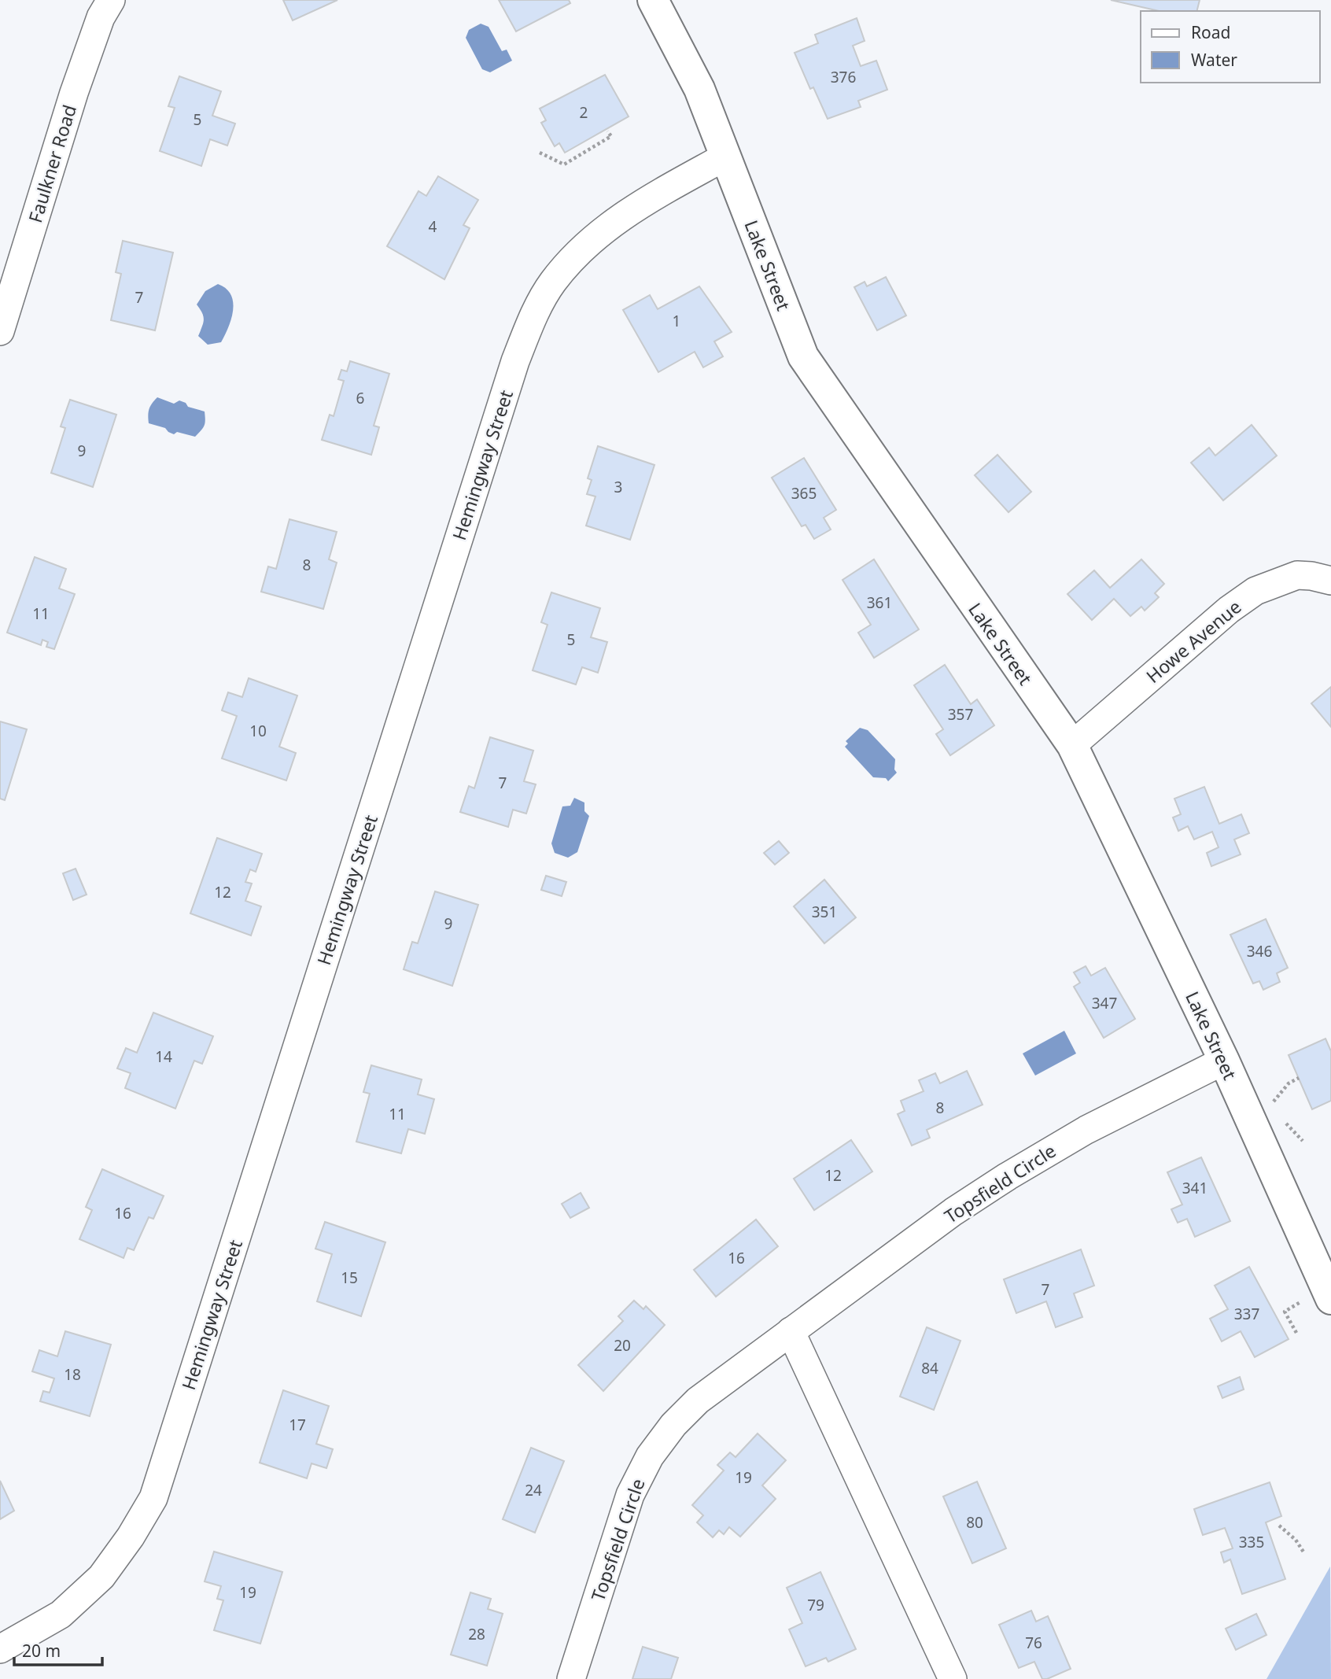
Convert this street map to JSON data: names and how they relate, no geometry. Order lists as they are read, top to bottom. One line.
{"streets":{"main road":["Lake Street"],"street":["Faulkner Road","Hemingway Street","Howe Avenue","Topsfield Circle"]},"crossings":[["Lake Street","Hemingway Street"],["Lake Street","Howe Avenue"],["Lake Street","Topsfield Circle"]],"house_numbers":["376","2","5","4","7","1","6","9","3","365","8","361","11","5","357","10","7","12","351","9","346","347","14","8","11","12","341","16","16","15","7","337","20","84","18","17","19","24","80","335","19","79","28","76"],"legend":["Road","Water"],"scale_bar":"20 m"}
